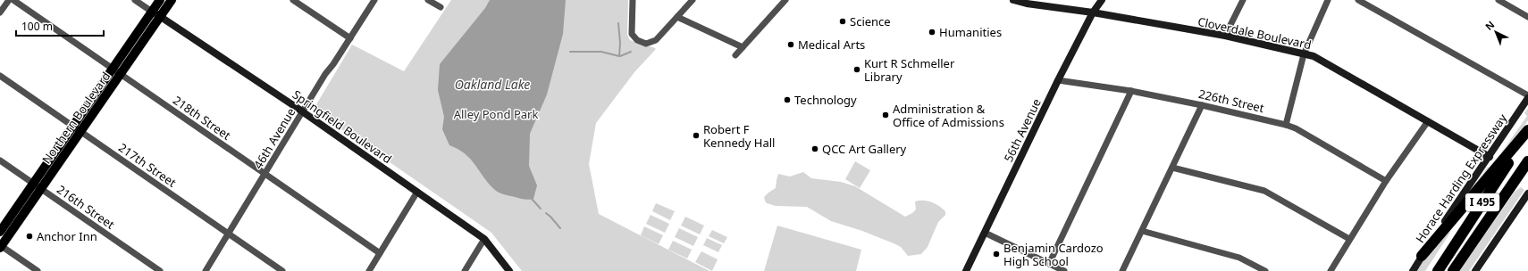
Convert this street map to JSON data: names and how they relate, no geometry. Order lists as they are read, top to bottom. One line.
{"streets":{"highway":["I 495"],"main road":["Northern Boulevard"],"street":["Cloverdale Boulevard","226th Street","218th Street","Springfield Boulevard","56th Avenue","46th Avenue","217th Street","Horace Harding Expressway","216th Street"]},"crossings":[["Cloverdale Boulevard","56th Avenue"],["Cloverdale Boulevard","Horace Harding Expressway"],["226th Street","56th Avenue"],["Northern Boulevard","218th Street"],["Northern Boulevard","Springfield Boulevard"],["Northern Boulevard","217th Street"],["Northern Boulevard","216th Street"],["218th Street","46th Avenue"],["Springfield Boulevard","46th Avenue"],["46th Avenue","217th Street"]],"water":["Oakland Lake"],"parks":["Alley Pond Park"],"places":["Science","Humanities","Medical Arts","Kurt R Schmeller Library","Technology","Administration & Office of Admissions","Robert F Kennedy Hall","QCC Art Gallery","Anchor Inn","Benjamin Cardozo High School"],"scale_bar":"100 m","north":"top left"}
